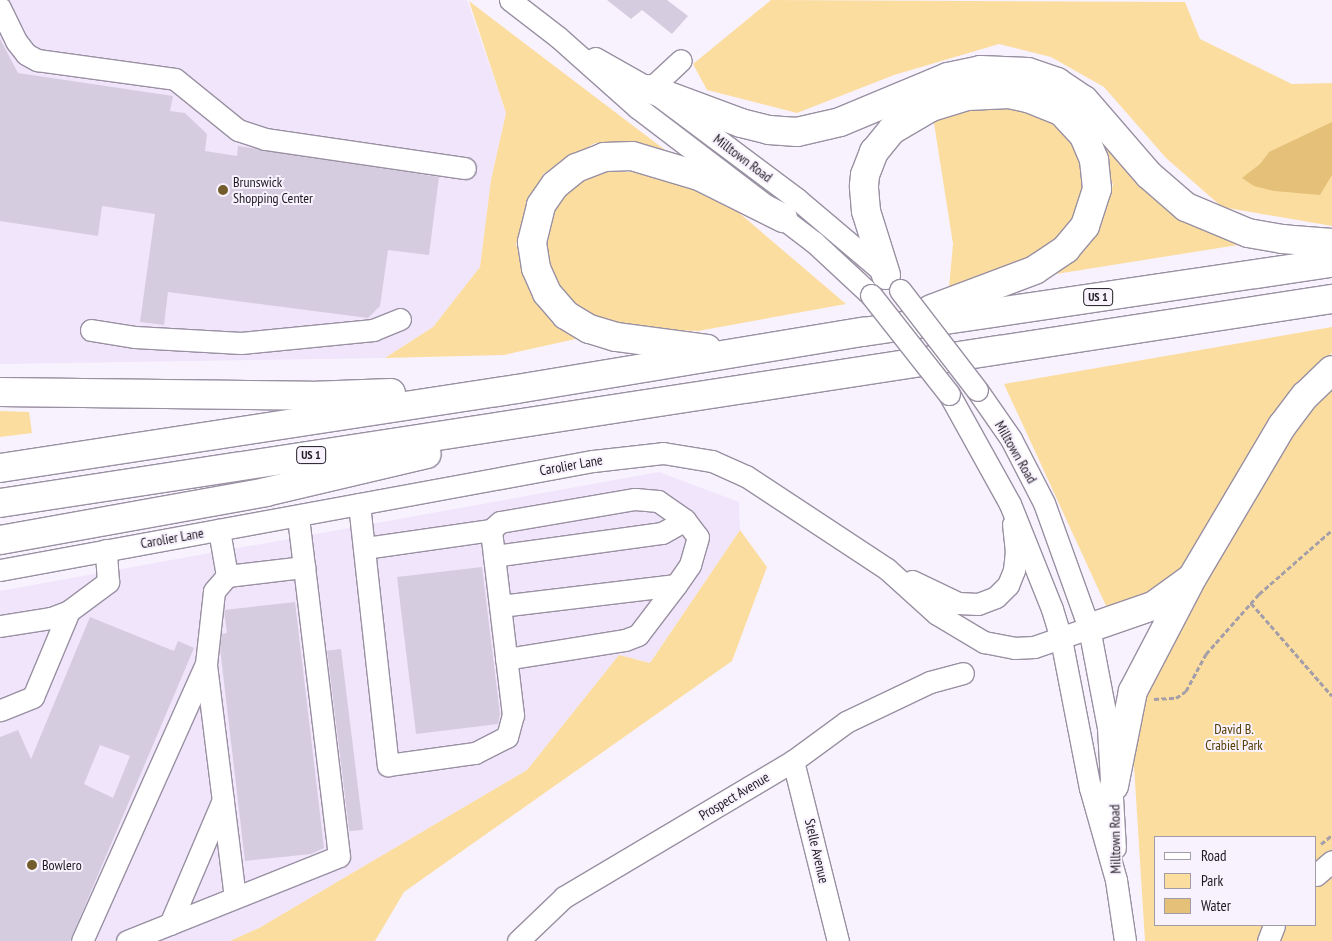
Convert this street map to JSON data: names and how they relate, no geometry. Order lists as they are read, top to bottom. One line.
{"streets":{"highway":["US 1"],"street":["Milltown Road","Carolier Lane","Prospect Avenue","Stelle Avenue"]},"crossings":[["Milltown Road","Carolier Lane"],["Prospect Avenue","Stelle Avenue"]],"parks":["David B. Crabiel Park"],"places":["Brunswick Shopping Center","Bowlero"],"legend":["Road","Park","Water"]}
